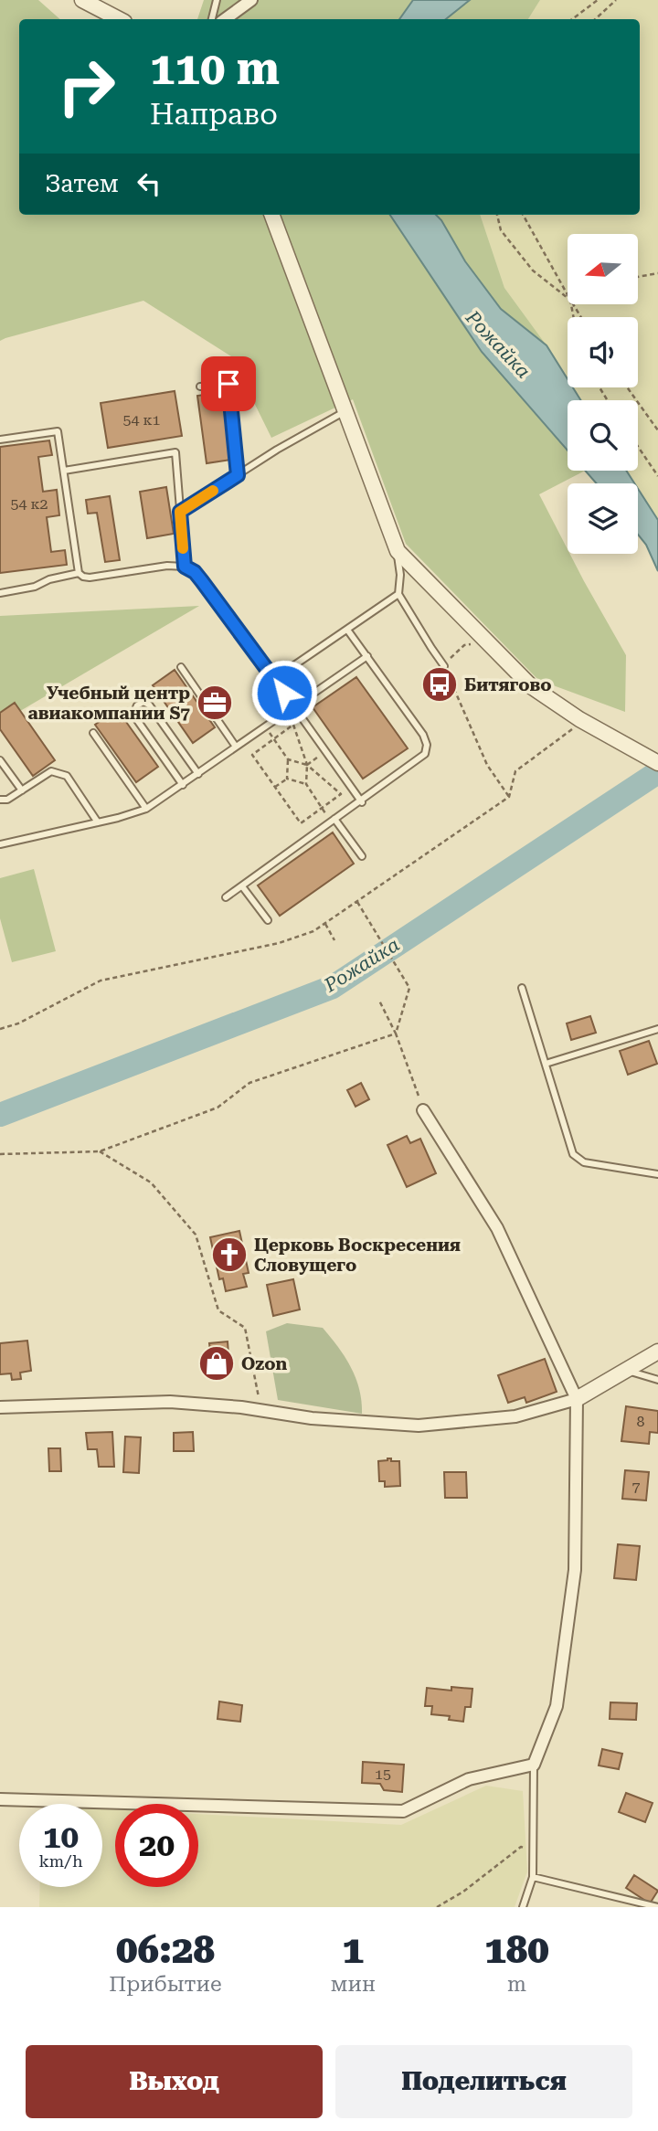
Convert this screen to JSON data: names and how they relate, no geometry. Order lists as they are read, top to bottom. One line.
{"water":["Рожайка"],"places":{"bus stop":["Битягово"],"office":["Учебный центр авиакомпании S7"],"church":["Церковь Воскресения Словущего"],"shop":["Ozon"]},"house_numbers":["54 к1","54 к2","8","7","15"],"north":"left","page":{"turn":["110 m","Направо"],"then":"Затем","speed":"10 km/h","limit":"20","eta":["06:28","Прибытие","1","мин","180","m"],"buttons":["Выход","Поделиться"]}}
